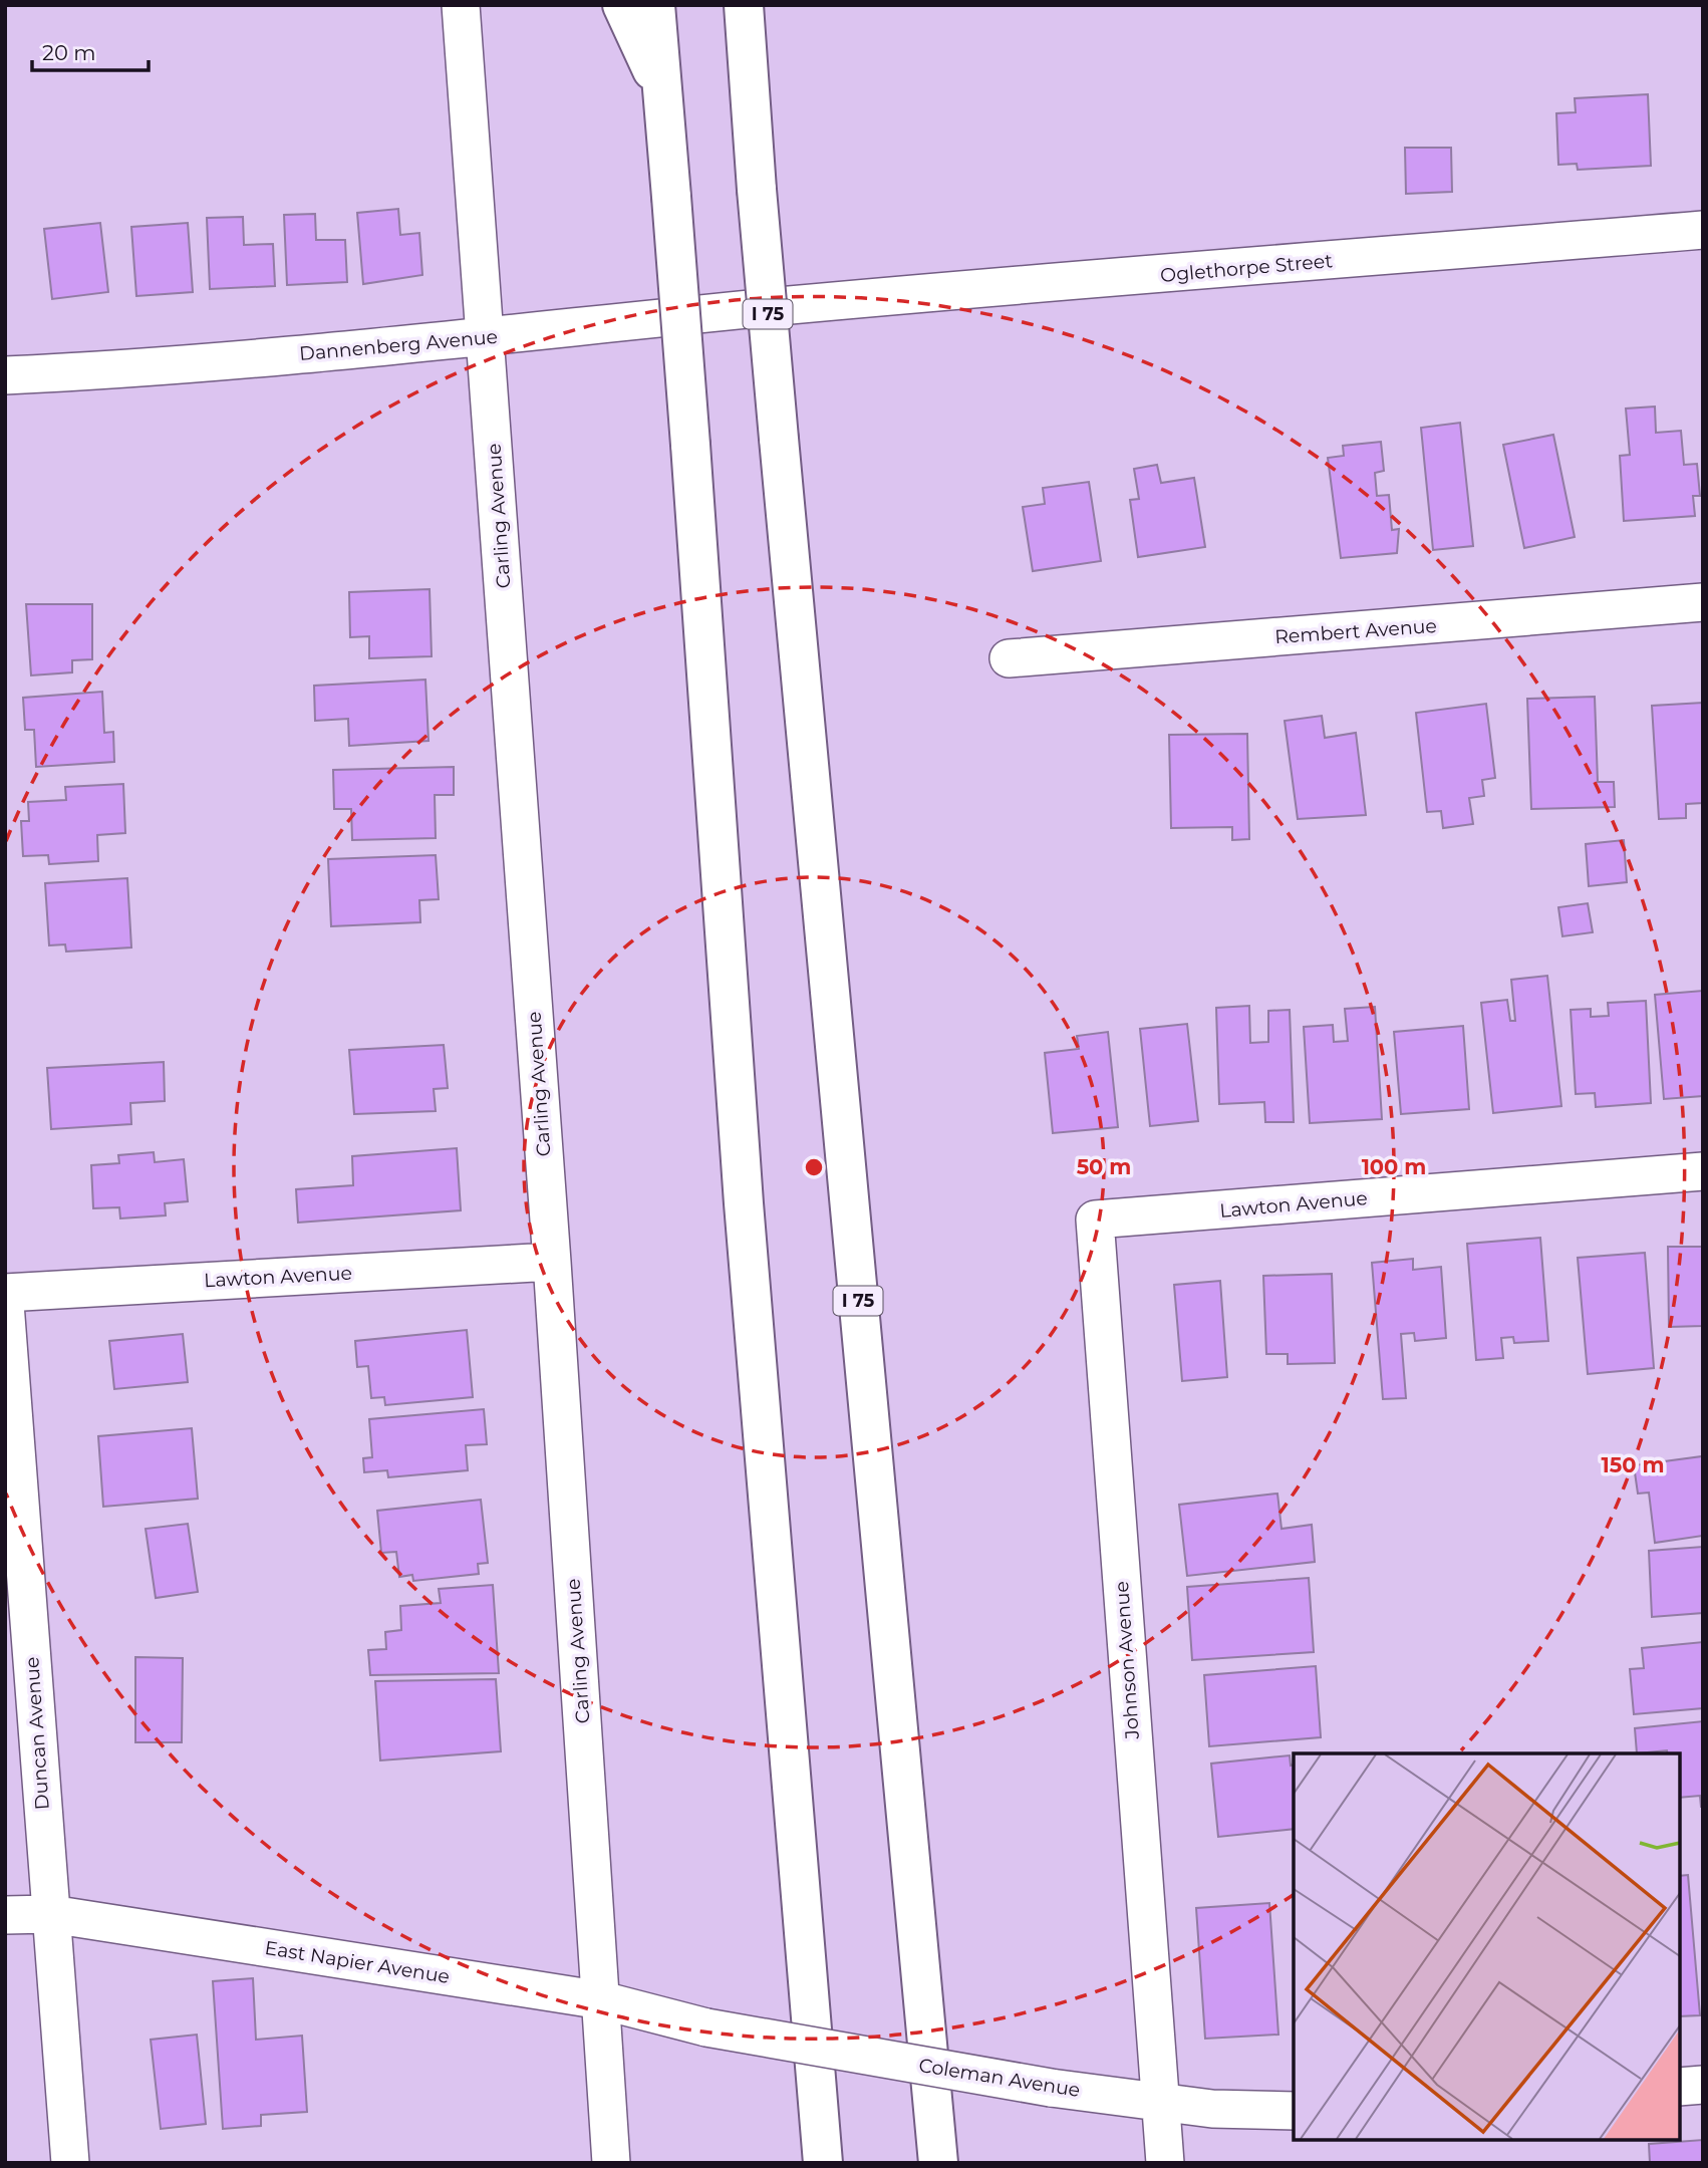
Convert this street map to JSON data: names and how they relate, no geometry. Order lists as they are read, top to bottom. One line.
{"streets":{"highway":["I 75"],"street":["Oglethorpe Street","Dannenberg Avenue","Carling Avenue","Rembert Avenue","Lawton Avenue","Johnson Avenue","Duncan Avenue","East Napier Avenue","Coleman Avenue"]},"crossings":[["Oglethorpe Street","Dannenberg Avenue"],["Dannenberg Avenue","Carling Avenue"],["Carling Avenue","Lawton Avenue"],["Carling Avenue","East Napier Avenue"],["Lawton Avenue","Johnson Avenue"],["Johnson Avenue","Coleman Avenue"],["Duncan Avenue","East Napier Avenue"],["East Napier Avenue","Coleman Avenue"]],"scale_bar":"20 m","rings":["50 m","100 m","150 m"]}
